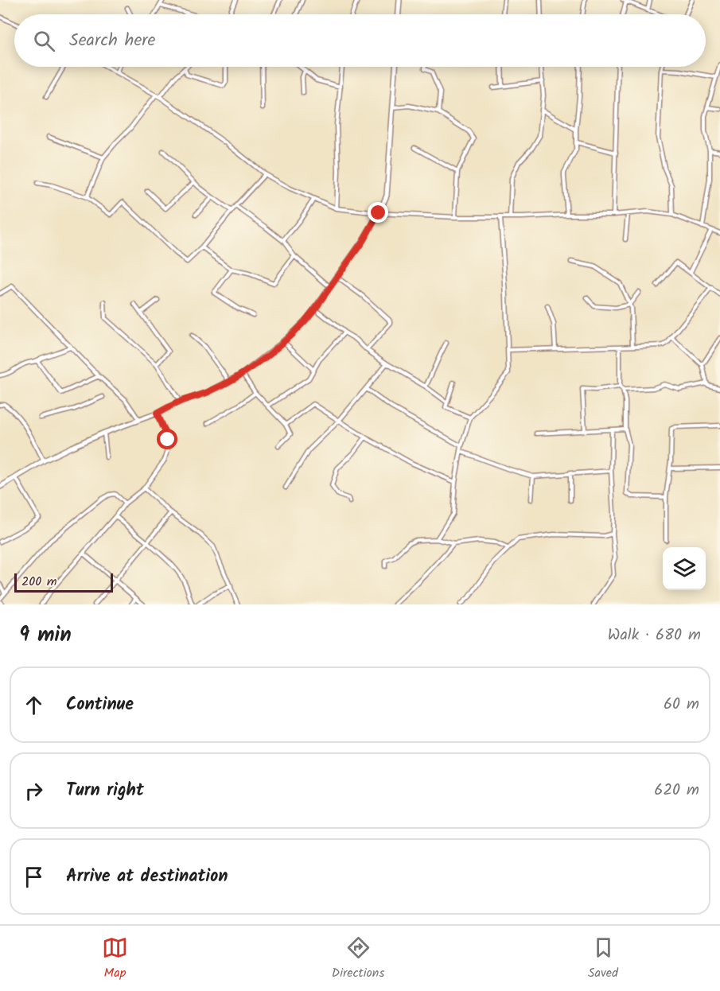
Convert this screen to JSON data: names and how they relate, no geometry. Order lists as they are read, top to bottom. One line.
{"scale_bar":"200 m","page":{"search":"Search here","scale":"200 m","heading":["9 min","Walk · 680 m"],"list":[["Continue","60 m"],["Turn right","620 m"],"Arrive at destination"],"nav":["Map","Directions","Saved"]}}
